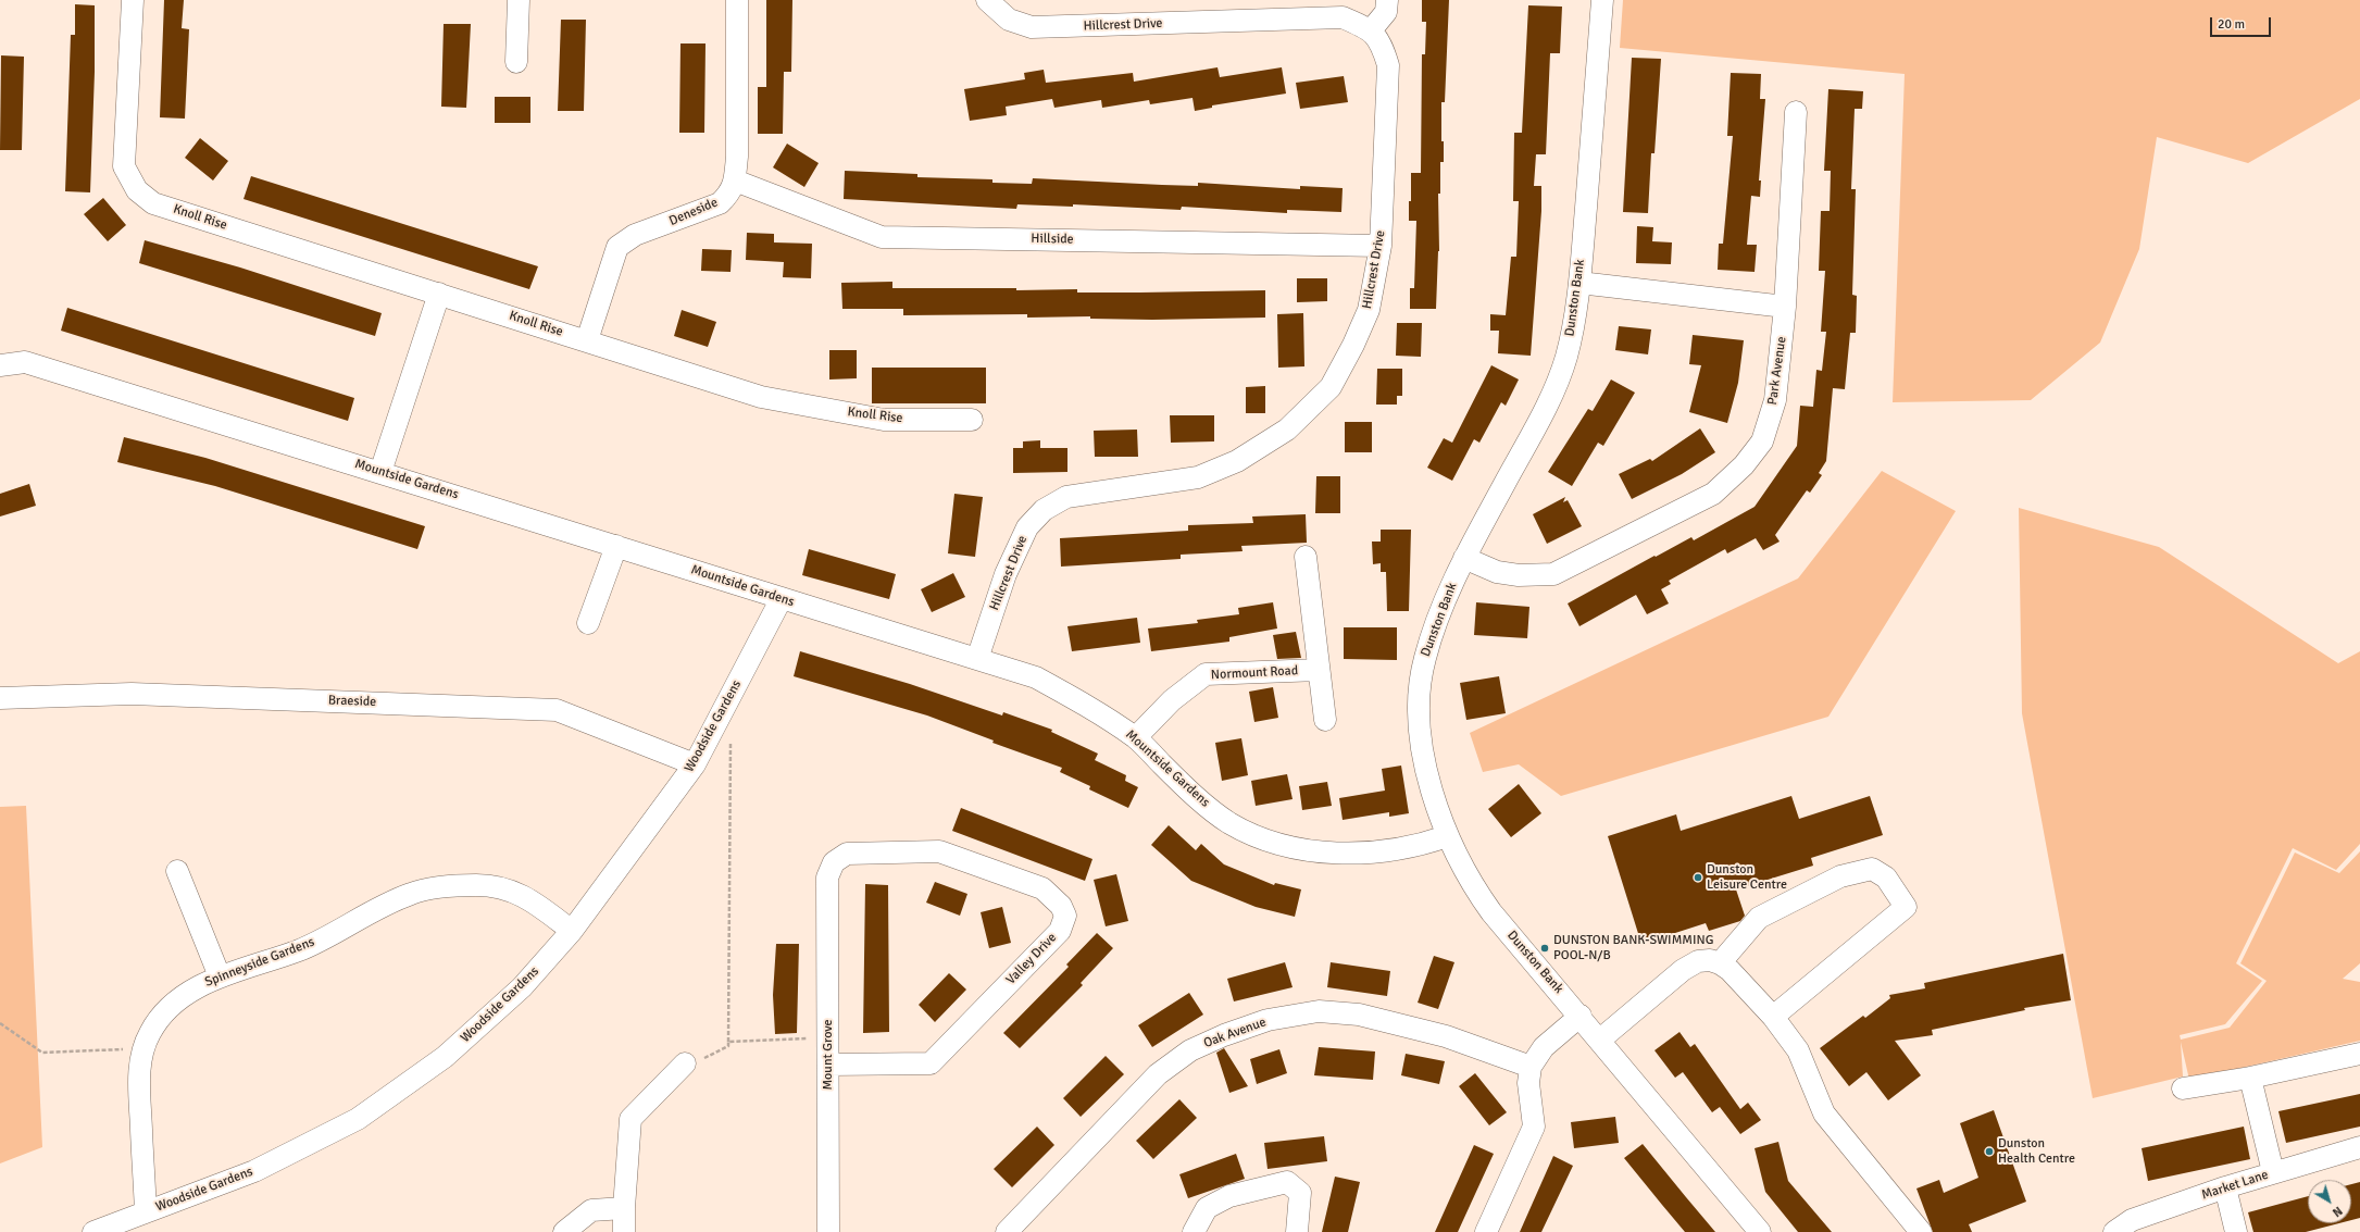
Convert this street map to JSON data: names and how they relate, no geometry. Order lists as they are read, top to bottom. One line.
{"streets":{"street":["Hillcrest Drive","Deneside","Knoll Rise","Hillside","Dunston Bank","Park Avenue","Mountside Gardens","Normount Road","Braeside","Woodside Gardens","Valley Drive","Spinneyside Gardens","Oak Avenue","Mount Grove","Market Lane"]},"crossings":[["Hillcrest Drive","Hillside"],["Hillcrest Drive","Mountside Gardens"],["Deneside","Knoll Rise"],["Deneside","Hillside"],["Dunston Bank","Park Avenue"],["Dunston Bank","Mountside Gardens"],["Mountside Gardens","Normount Road"],["Mountside Gardens","Woodside Gardens"],["Braeside","Woodside Gardens"],["Woodside Gardens","Spinneyside Gardens"],["Valley Drive","Mount Grove"]],"places":["Dunston Leisure Centre","DUNSTON BANK-SWIMMING POOL-N/B","Dunston Health Centre"],"scale_bar":"20 m","north":"bottom right"}
